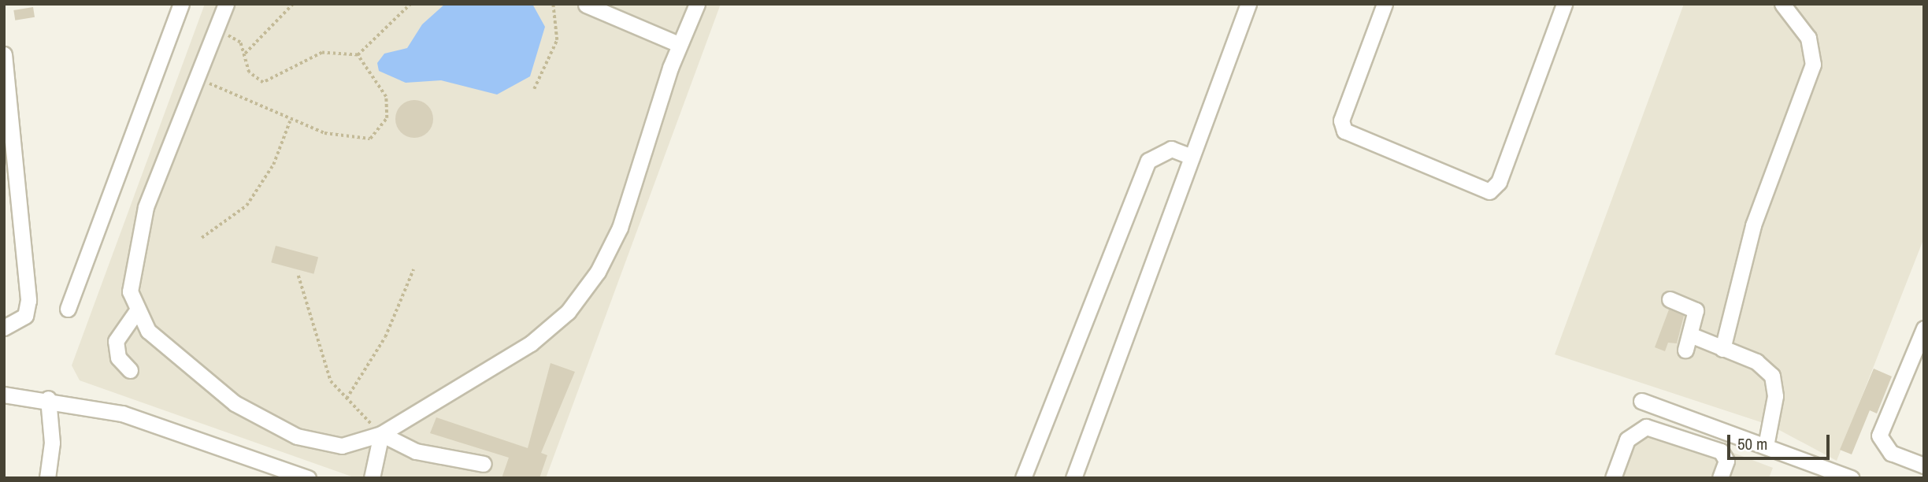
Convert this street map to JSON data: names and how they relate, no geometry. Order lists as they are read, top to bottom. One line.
{"scale_bar":"50 m"}
